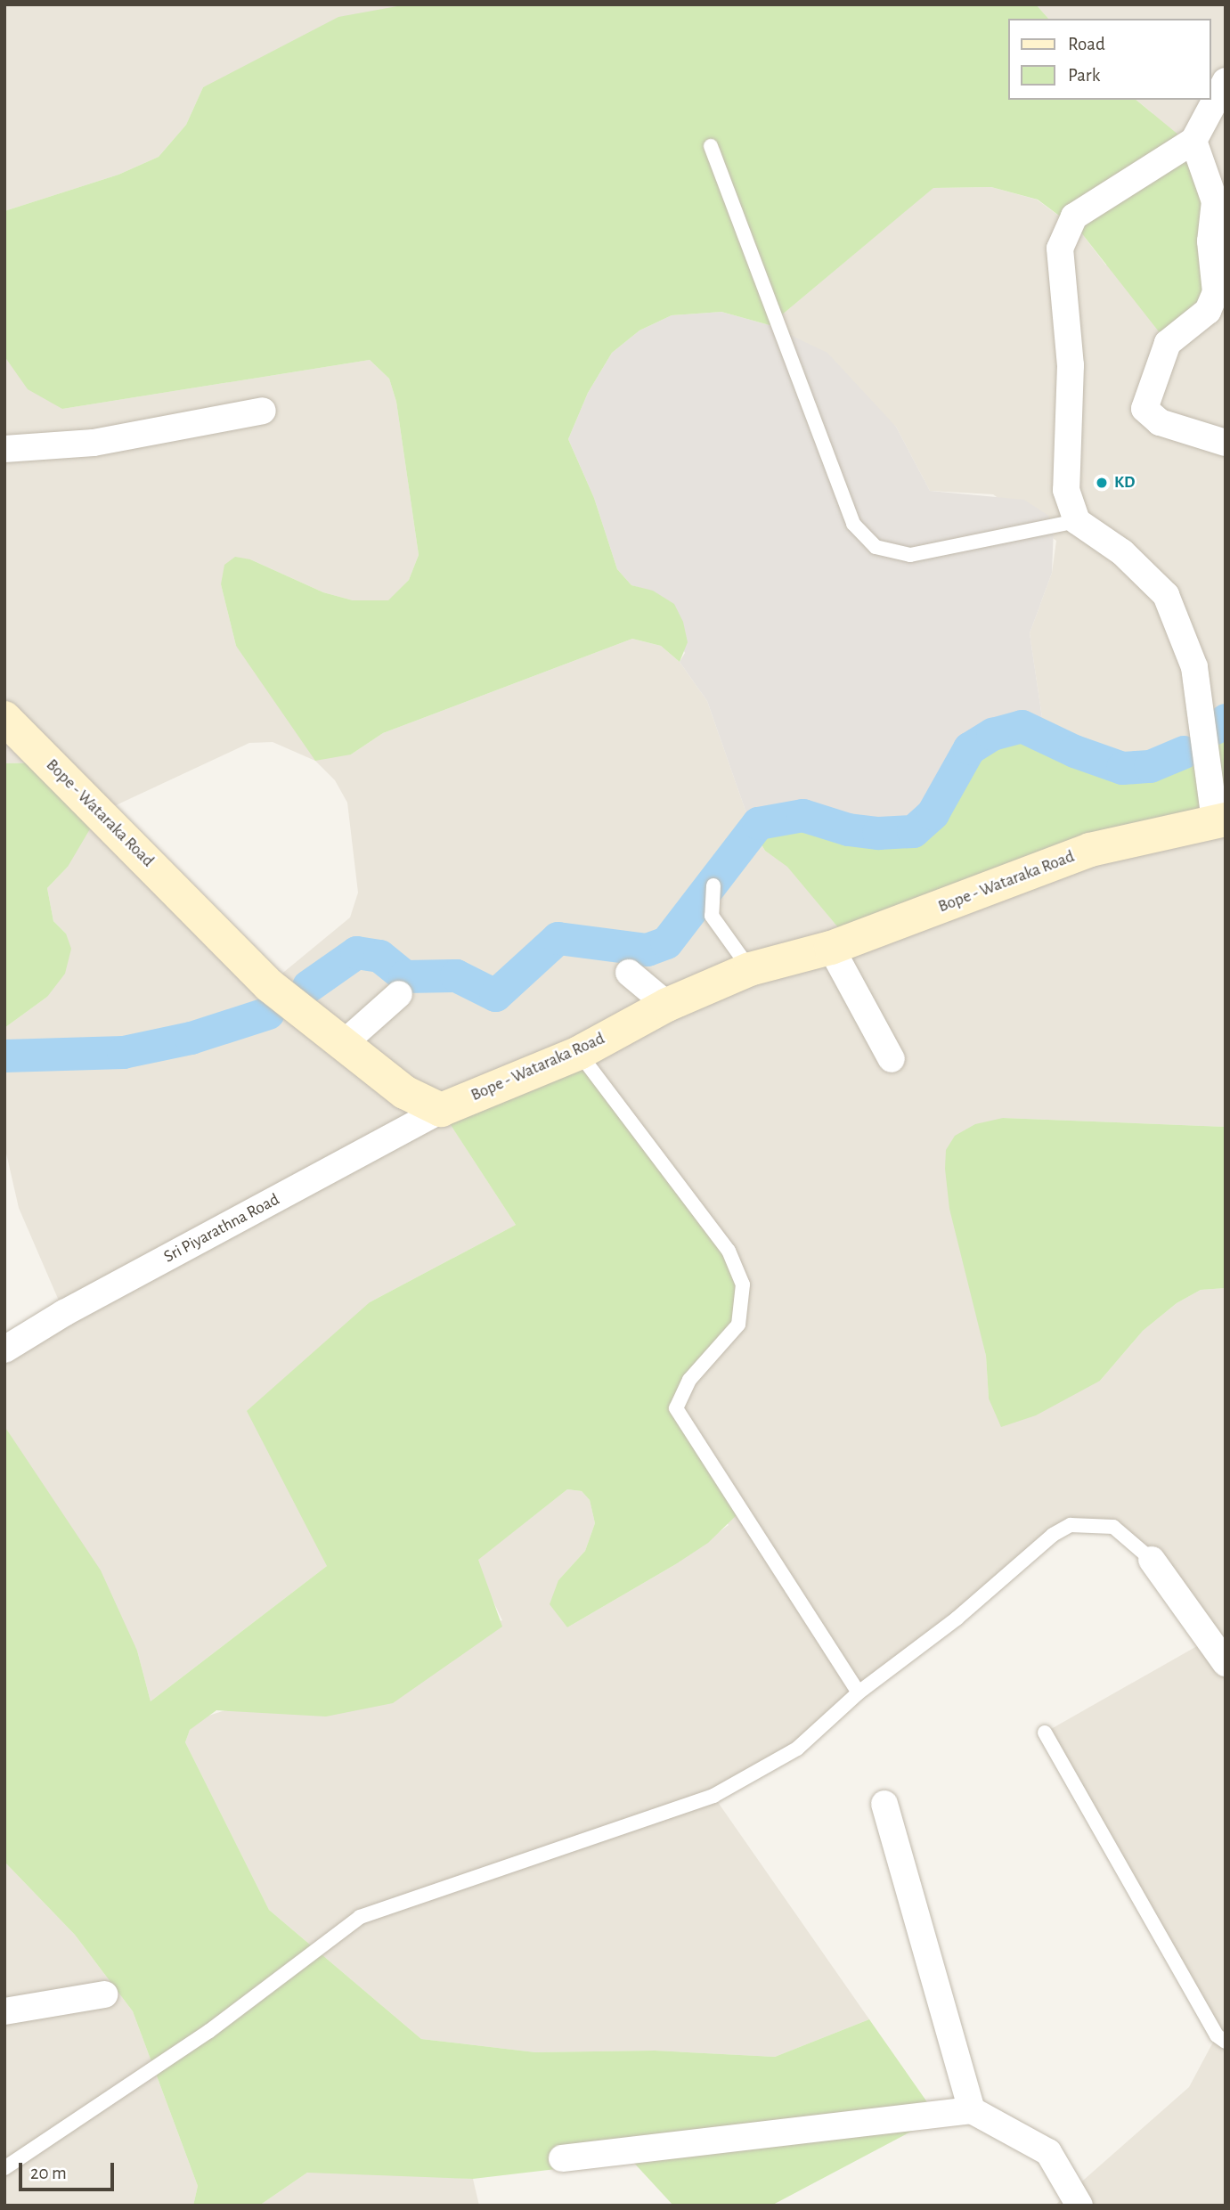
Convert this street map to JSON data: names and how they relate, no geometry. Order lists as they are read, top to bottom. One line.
{"streets":{"street":["Bope - Wataraka Road","Sri Piyarathna Road"]},"crossings":[["Bope - Wataraka Road","Sri Piyarathna Road"]],"places":["KD"],"legend":["Road","Park"],"scale_bar":"20 m"}
